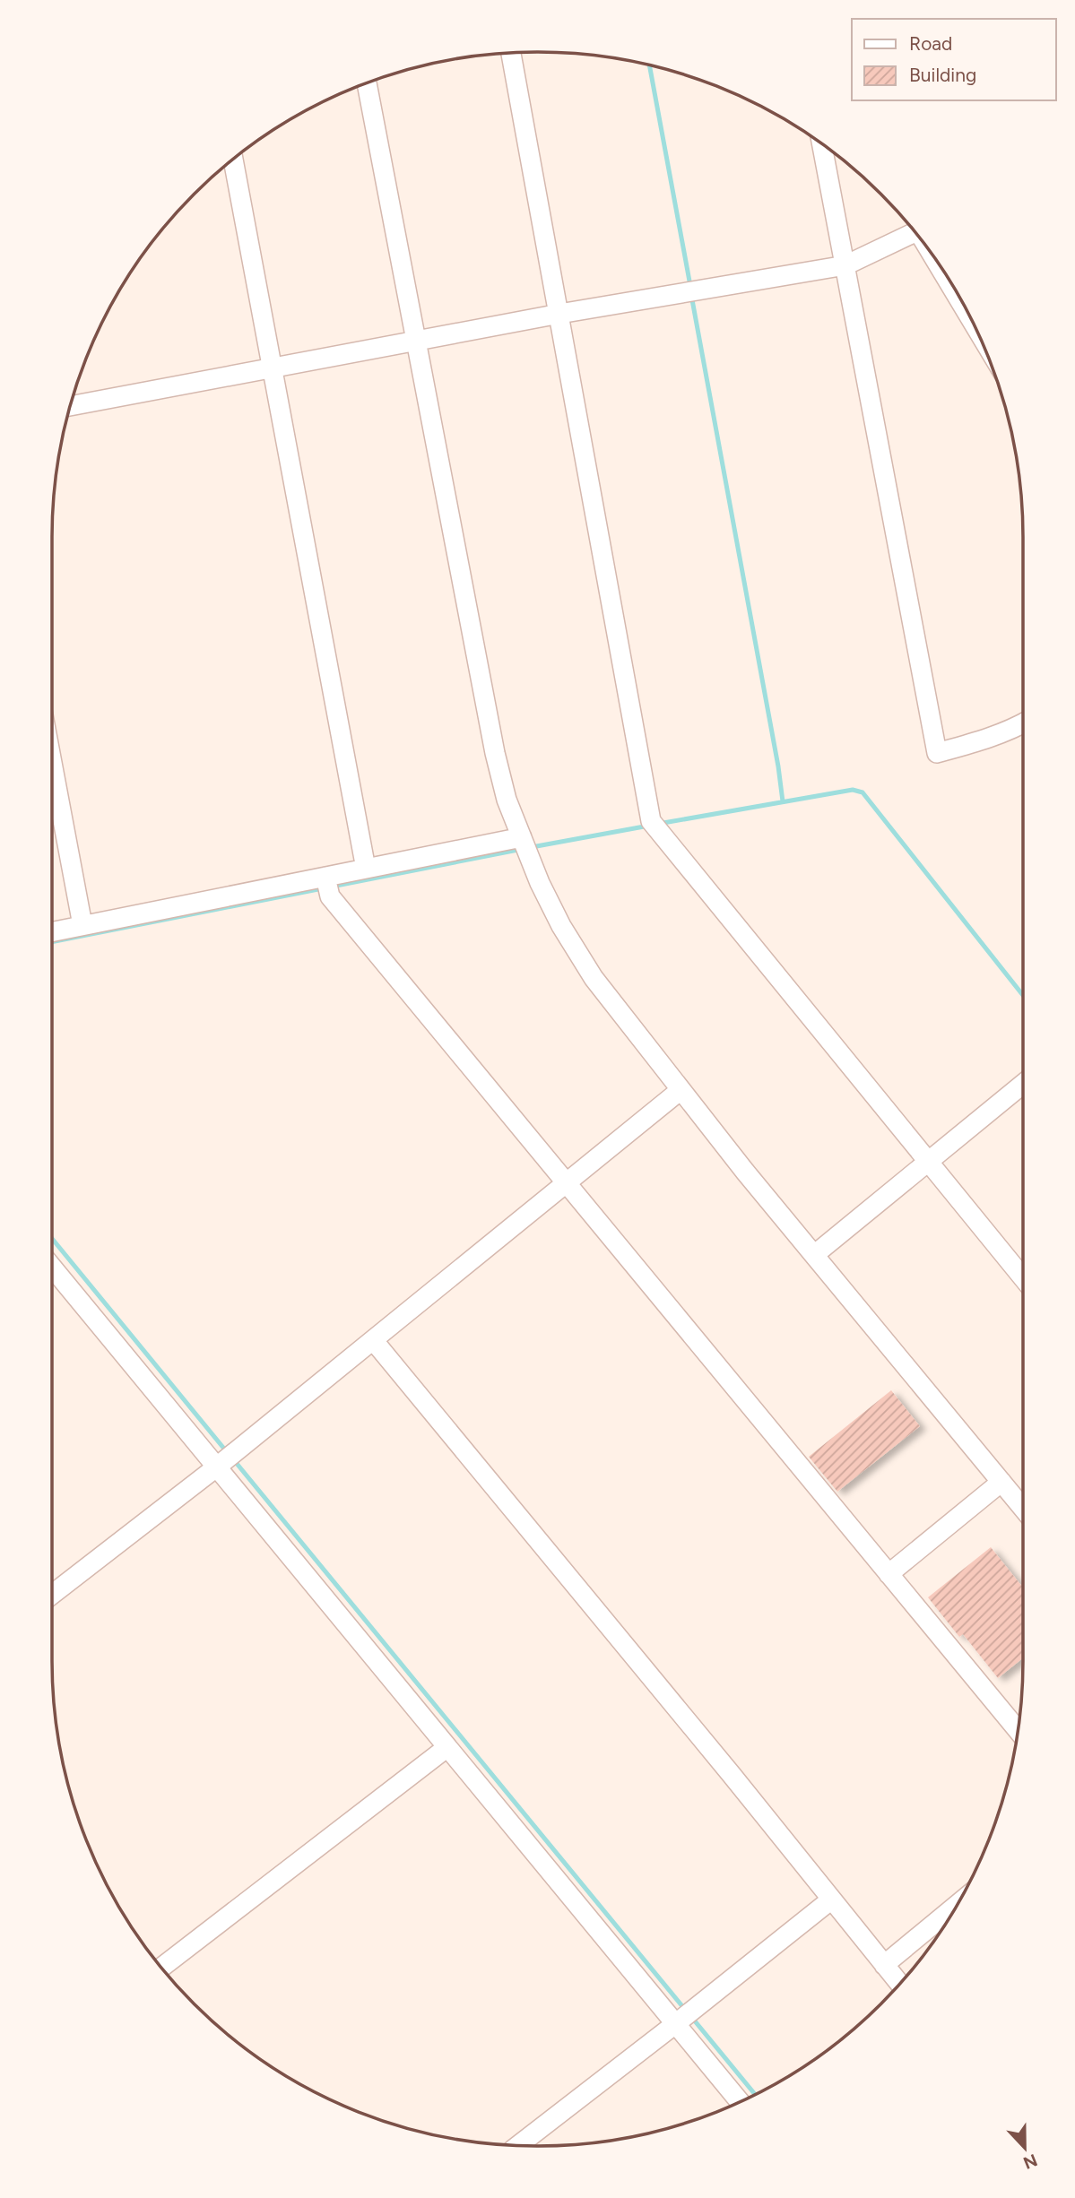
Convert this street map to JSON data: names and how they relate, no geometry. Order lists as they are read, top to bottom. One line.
{"legend":["Road","Building"],"north":"bottom"}
